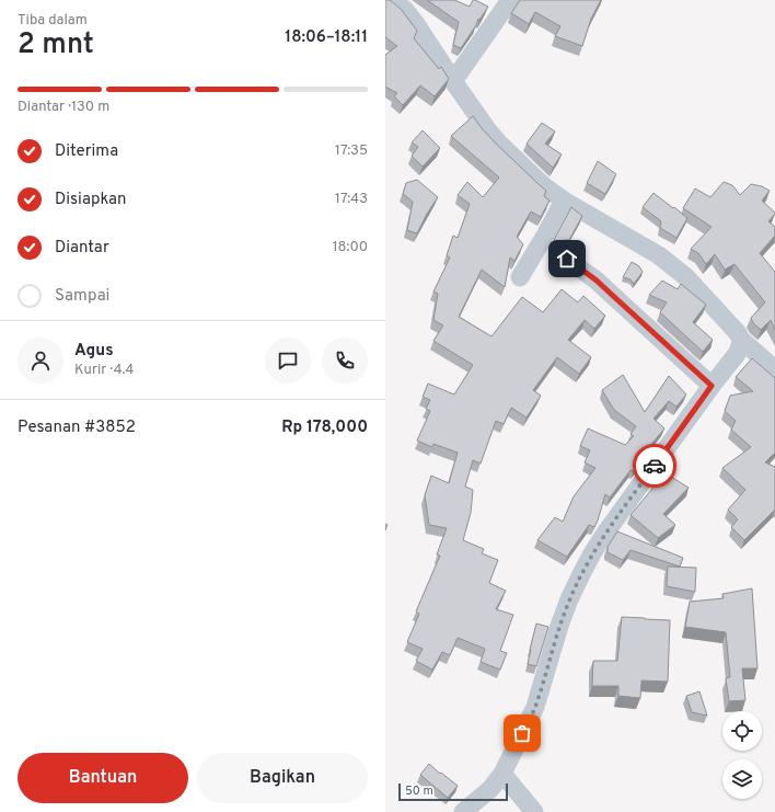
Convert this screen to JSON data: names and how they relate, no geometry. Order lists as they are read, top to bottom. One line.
{"scale_bar":"50 m","page":{"heading":["2 mnt","Tiba dalam","18:06–18:11"],"panel":["Agus","Kurir · 4.4","Pesanan #3852","Rp 178,000"],"bar":"Diantar · 130 m","list":[["Diterima","17:35"],["Disiapkan","17:43"],["Diantar","18:00"],"Sampai"],"buttons":["Bantuan","Bagikan"],"scale":"50 m"}}
